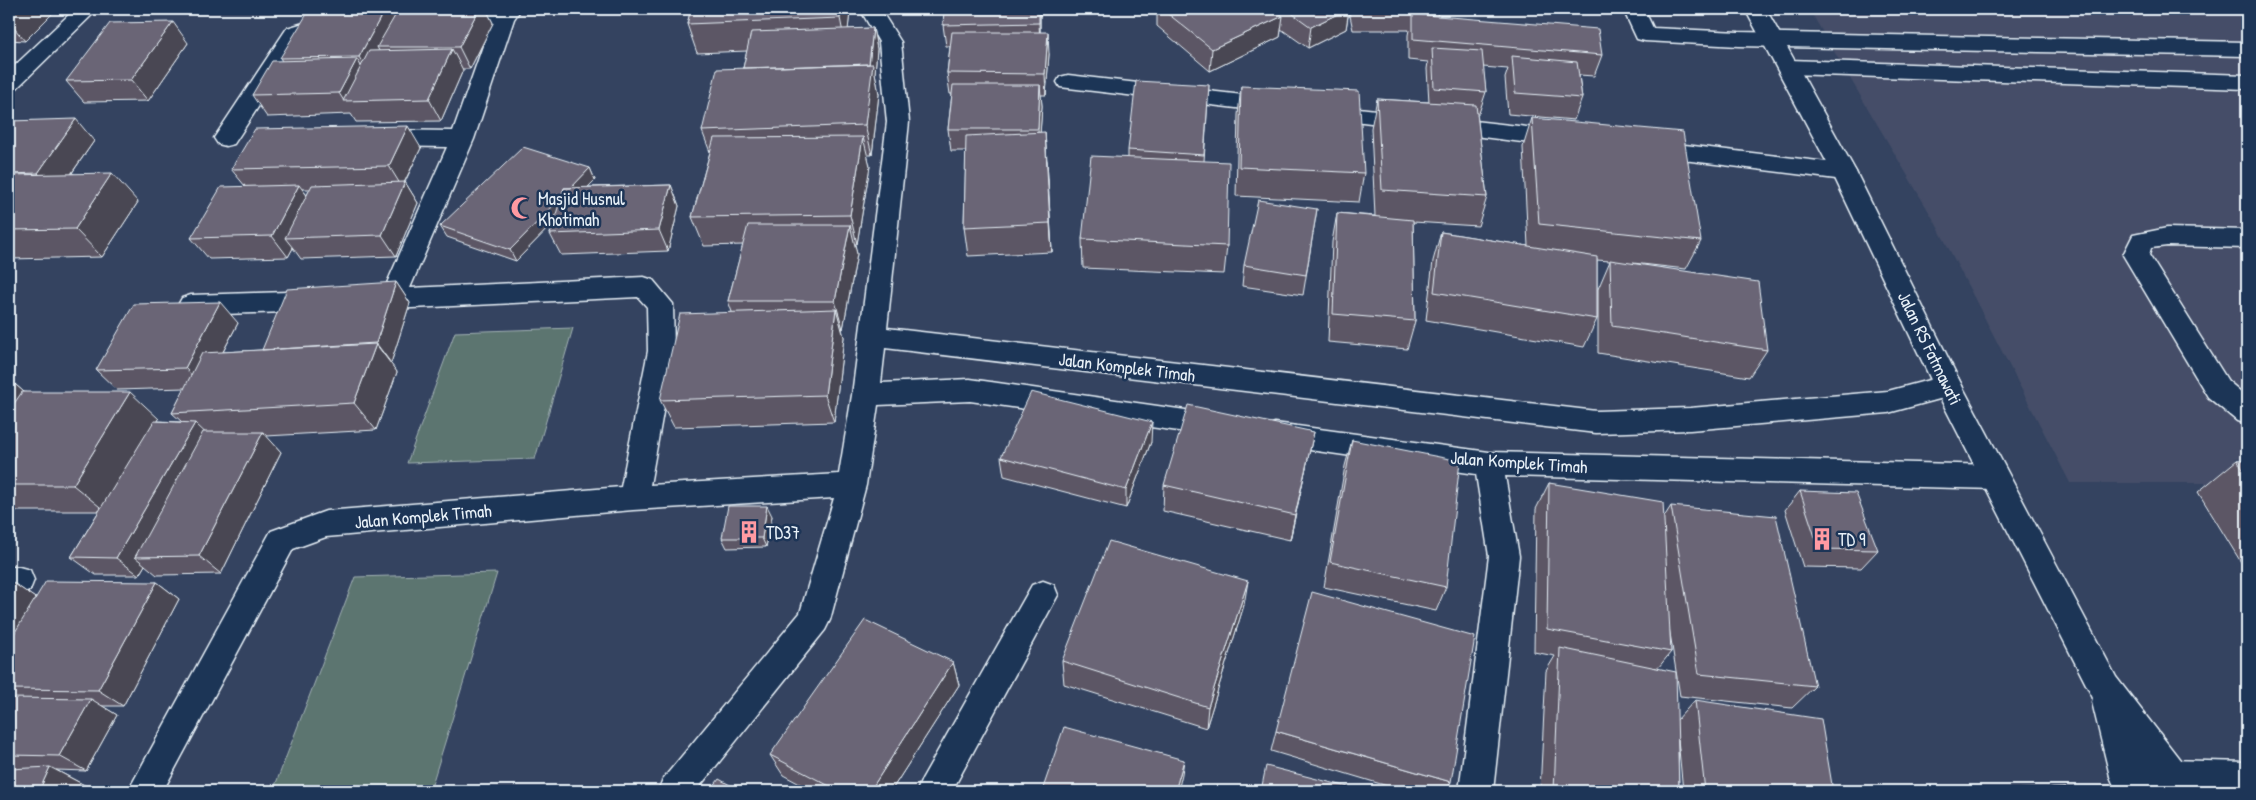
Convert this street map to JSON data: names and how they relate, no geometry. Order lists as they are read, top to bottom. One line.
{"streets":{"street":["Jalan RS Fatmawati","Jalan Komplek Timah"]},"crossings":[["Jalan RS Fatmawati","Jalan Komplek Timah"]],"places":{"mosque":["Masjid Husnul Khotimah"],"building":["TD37","TD 9"]}}
